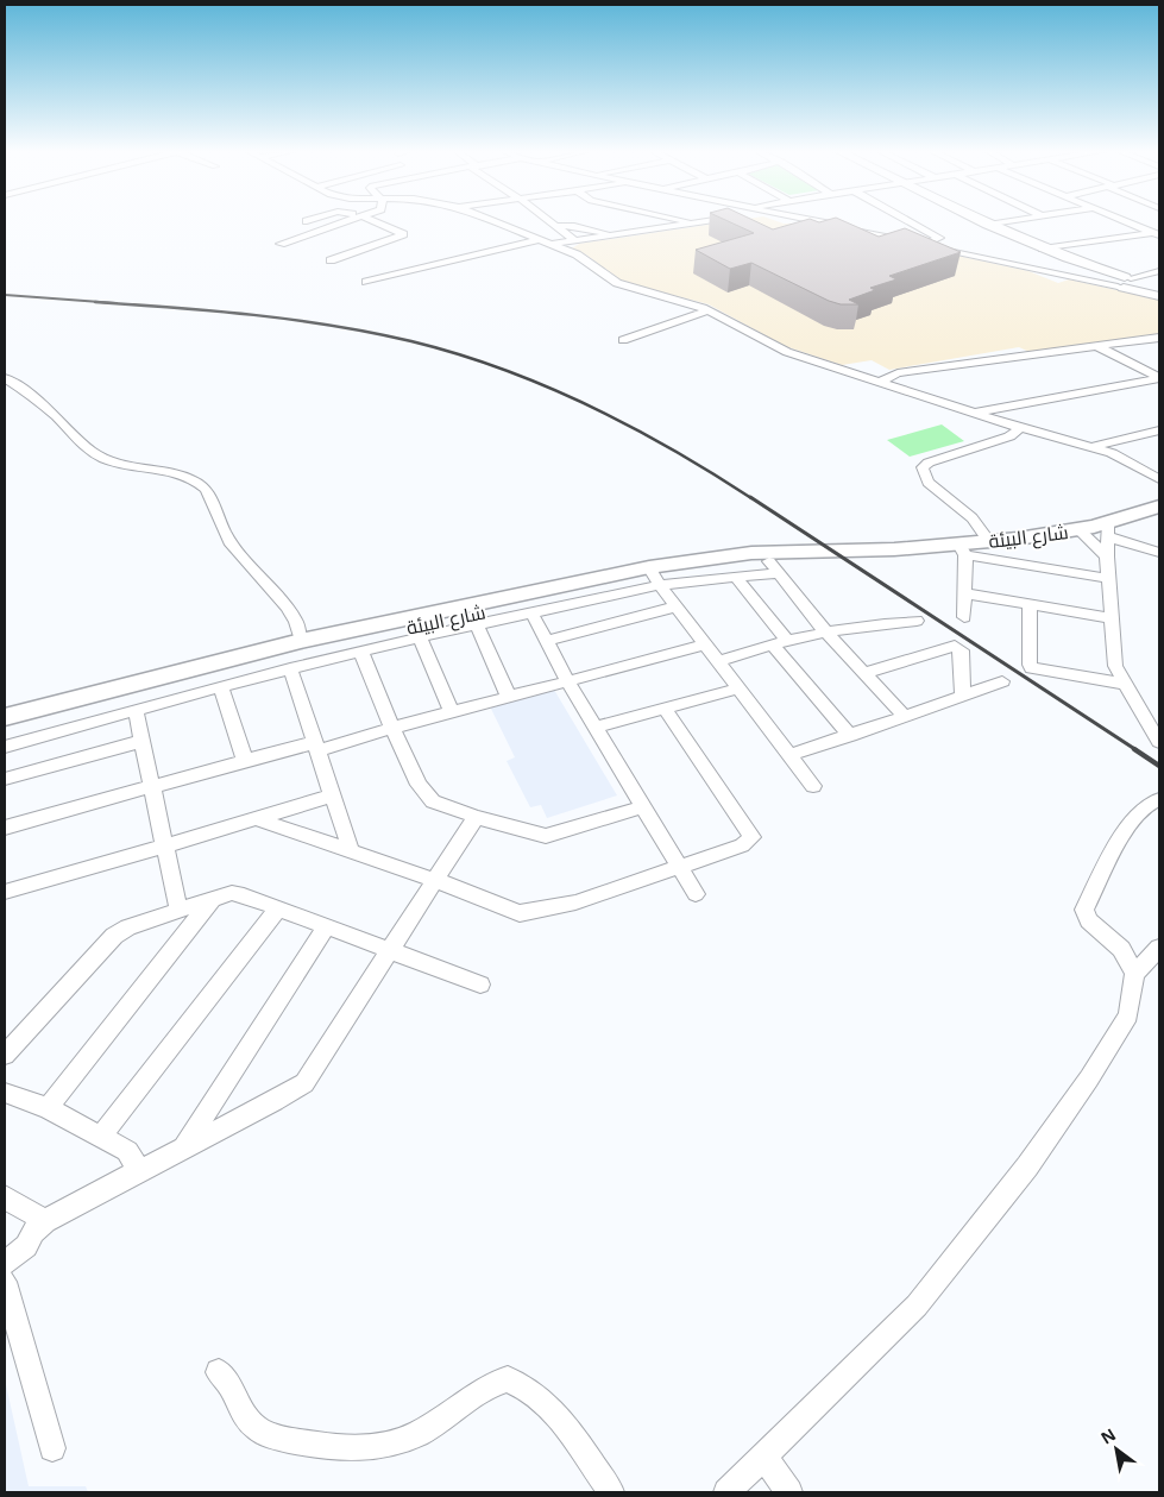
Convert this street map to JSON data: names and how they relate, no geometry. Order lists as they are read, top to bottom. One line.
{"streets":{"main road":["شارع البيئة"]},"north":"top left"}
